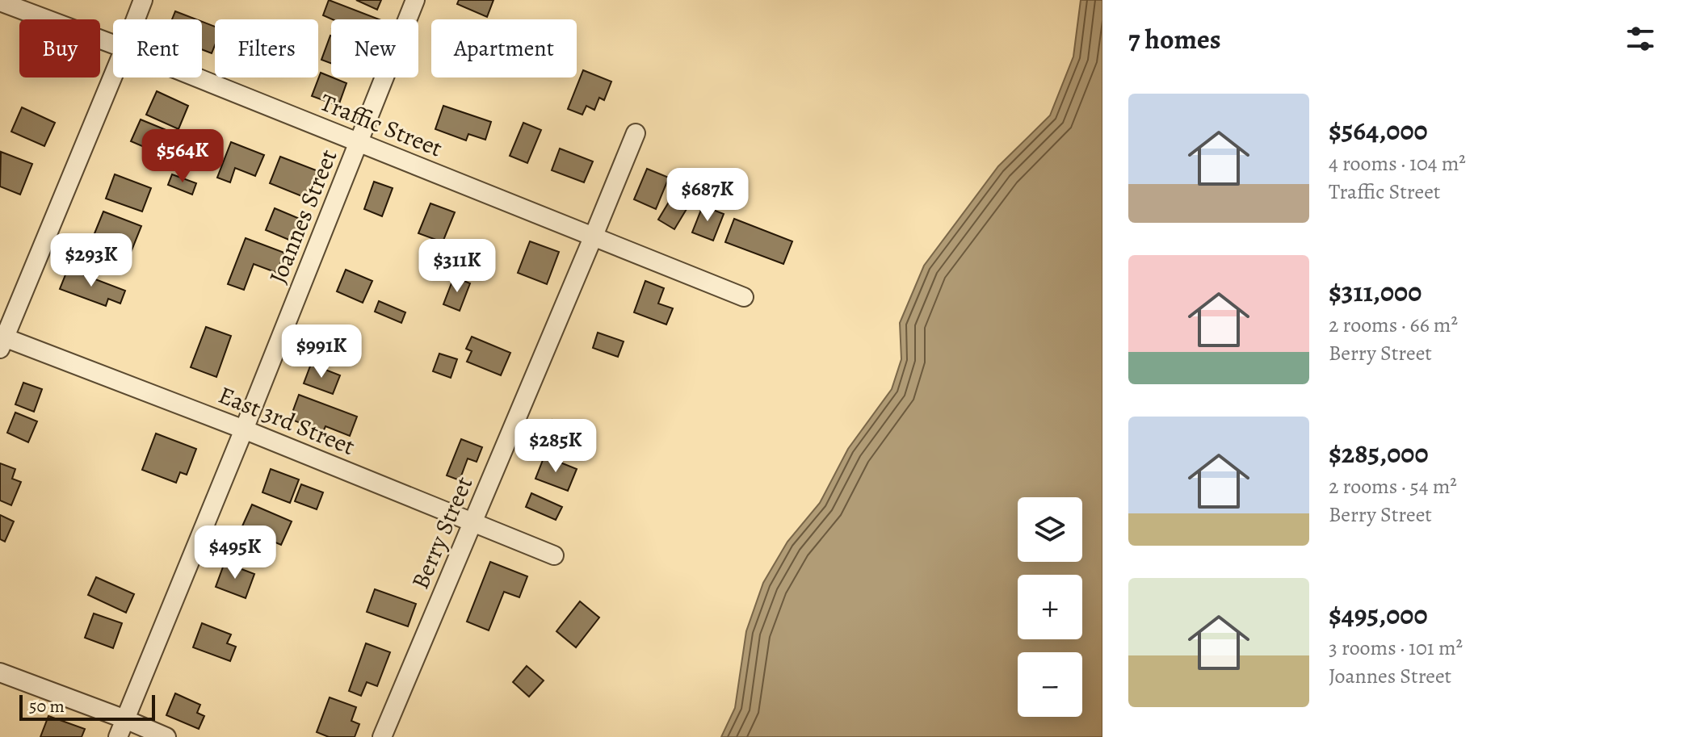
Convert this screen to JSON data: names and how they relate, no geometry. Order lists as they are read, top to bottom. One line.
{"streets":{"street":["Traffic Street","Joannes Street","East 3rd Street","Berry Street"]},"crossings":[["Traffic Street","Joannes Street"],["Traffic Street","Berry Street"],["Joannes Street","East 3rd Street"],["East 3rd Street","Berry Street"]],"scale_bar":"50 m","page":{"heading":"7 homes","chip":["Buy","Rent","Filters","New","Apartment"],"list":[{"name":"$564,000","note":"4 rooms · 104 m² · Traffic Street"},{"name":"$311,000","note":"2 rooms · 66 m² · Berry Street"},{"name":"$285,000","note":"2 rooms · 54 m² · Berry Street"},{"name":"$495,000","note":"3 rooms · 101 m² · Joannes Street"}],"price":["$564K","$687K","$293K","$311K","$991K","$285K","$495K"],"map_buttons":["+","−"],"scale":"50 m"}}
